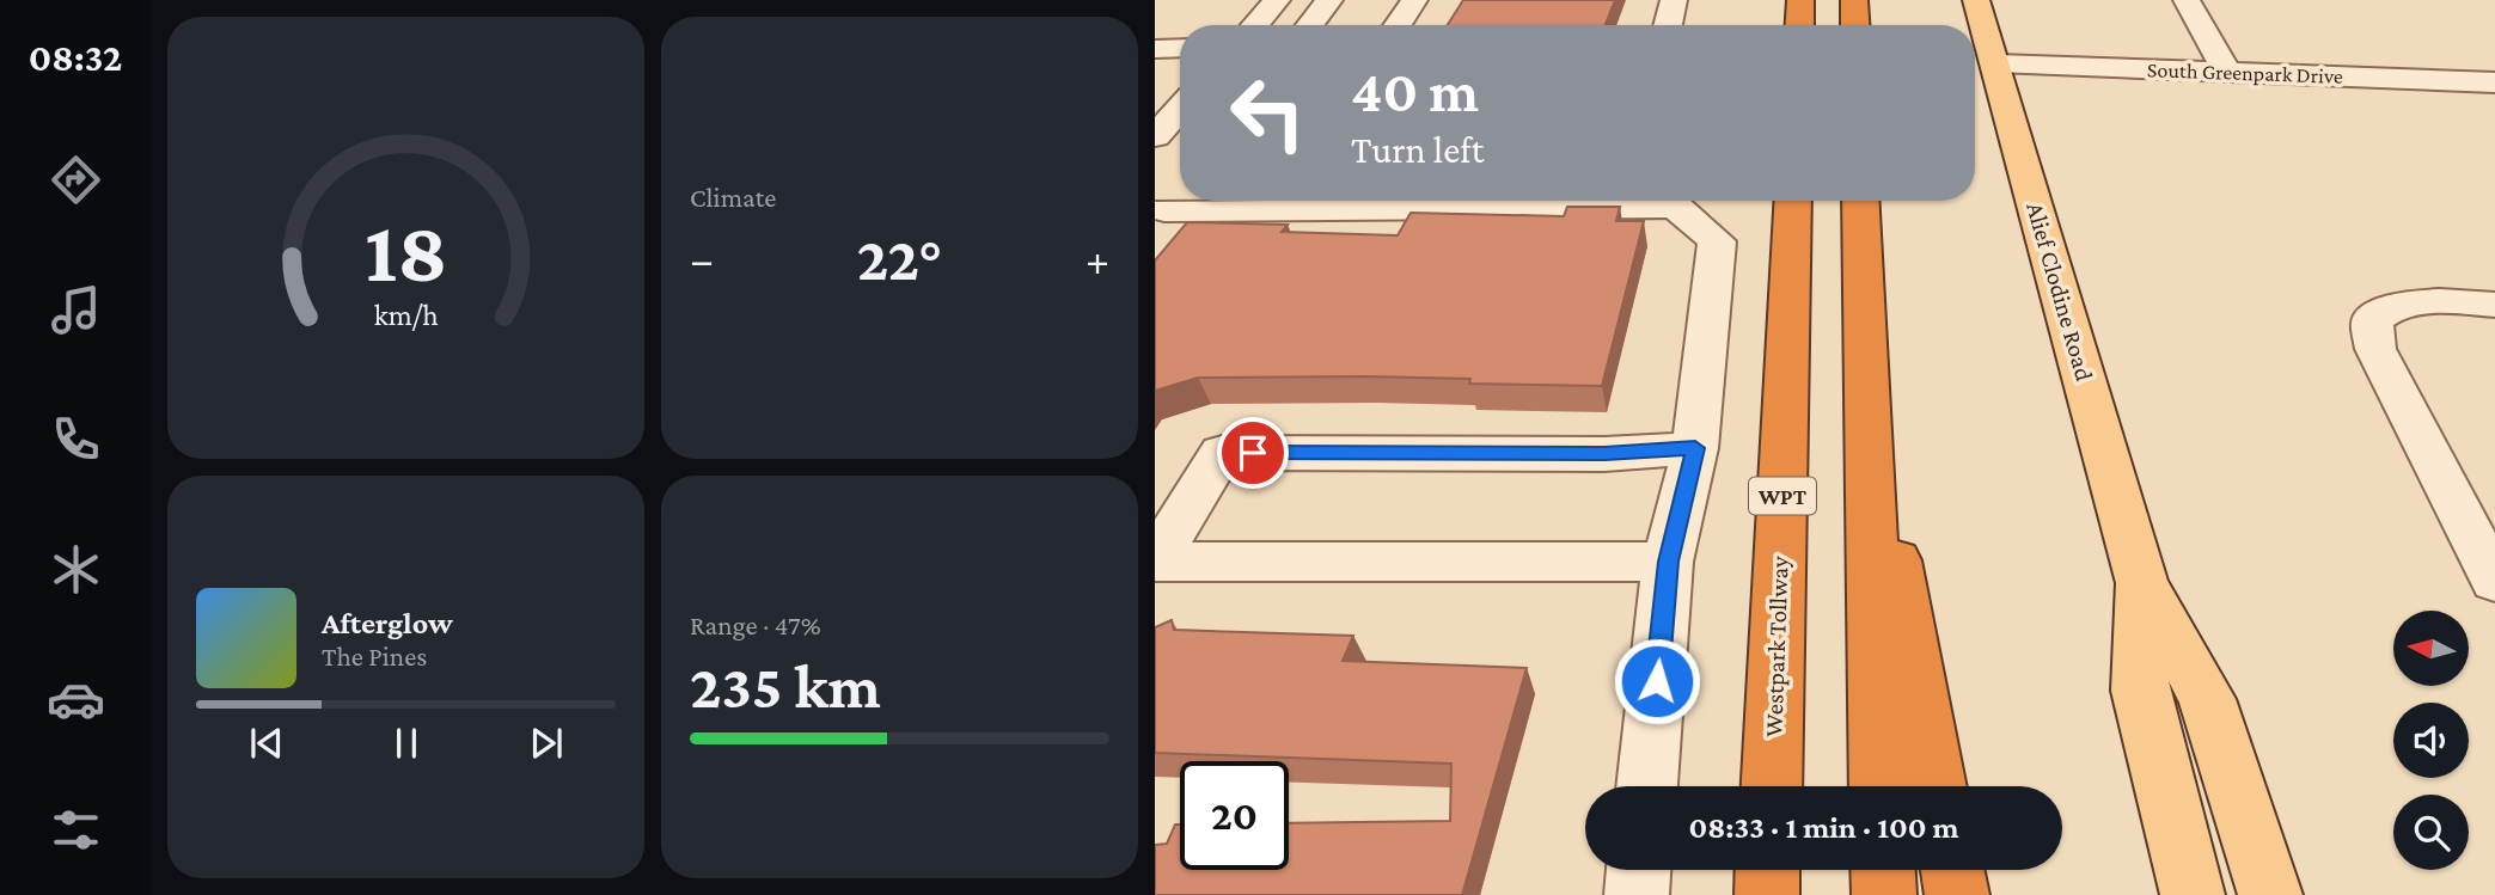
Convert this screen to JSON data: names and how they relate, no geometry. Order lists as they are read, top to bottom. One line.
{"streets":{"highway":["WPT","Westpark Tollway"],"main road":["Alief Clodine Road"],"street":["South Greenpark Drive"]},"crossings":[["South Greenpark Drive","Alief Clodine Road"]],"north":"left","page":{"tabs":"08:32","tile":["Climate",["Range · 47%","235 km"]],"turn":["40 m","Turn left"],"heat":["−","22°","+"],"song":["Afterglow","The Pines"],"limit":"20","trip":"08:33 · 1 min · 100 m","gauge":["18","km/h"]}}
